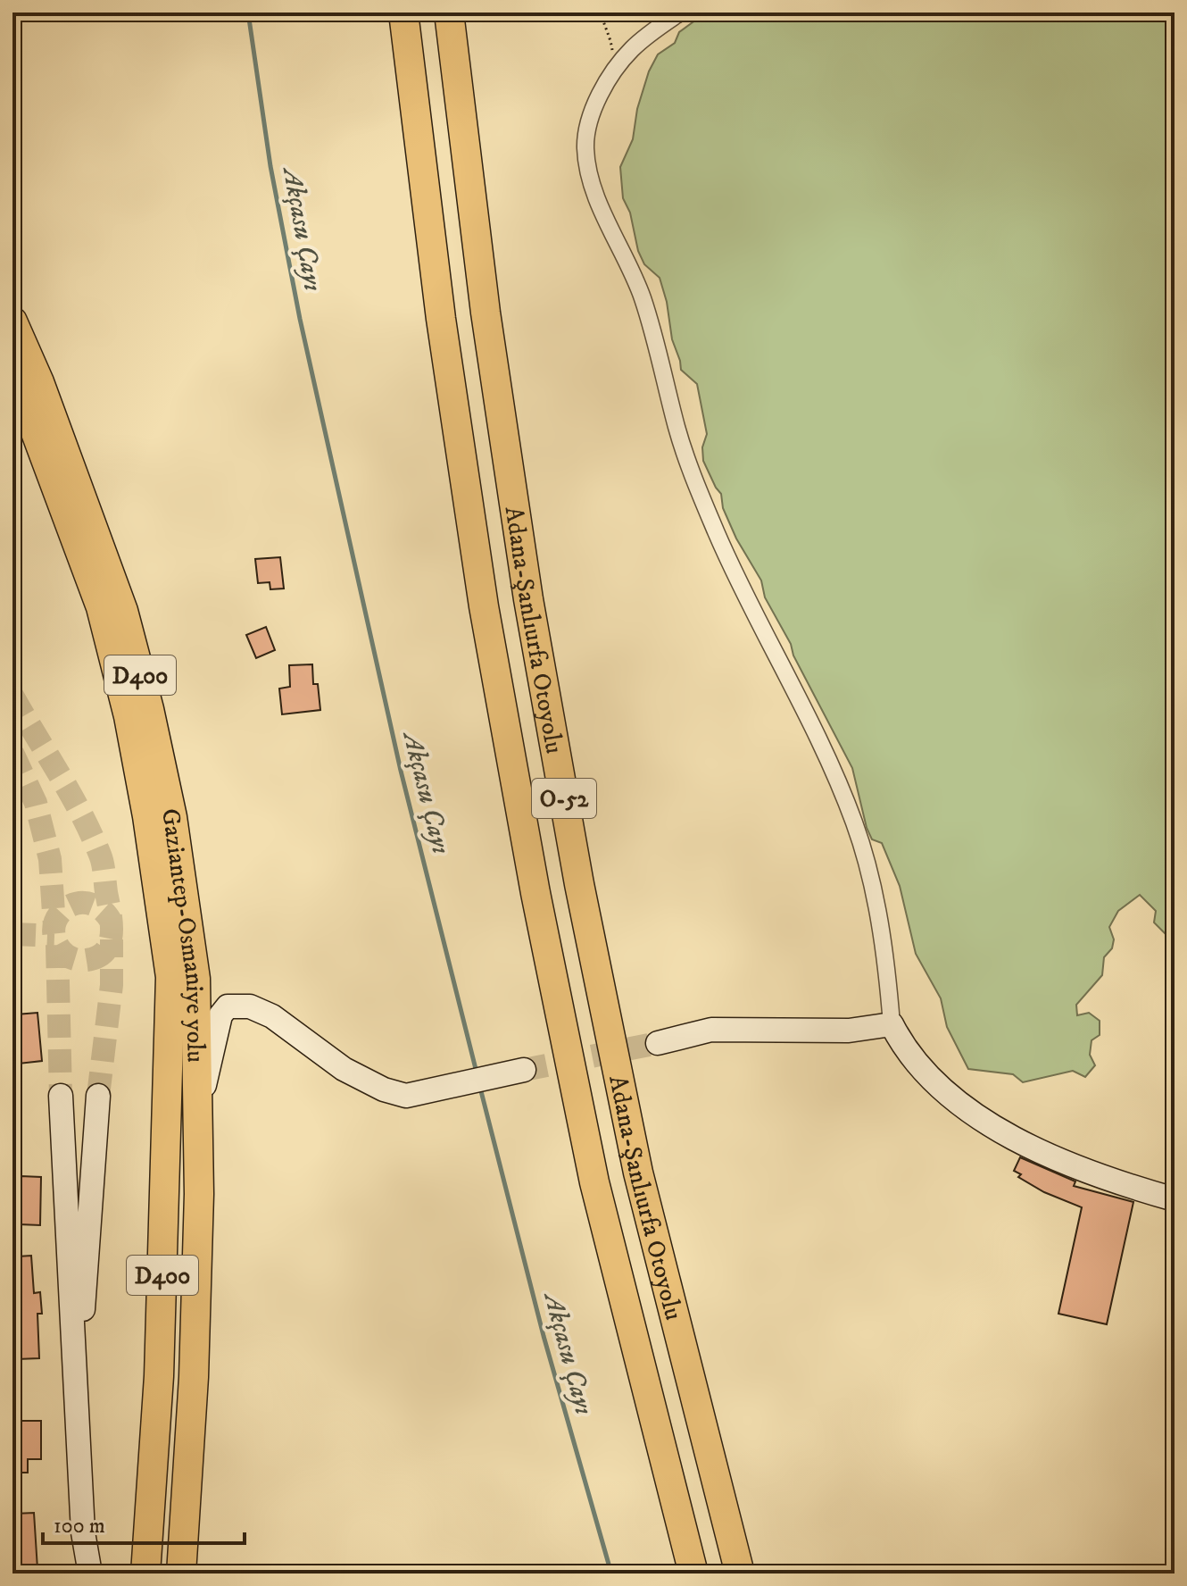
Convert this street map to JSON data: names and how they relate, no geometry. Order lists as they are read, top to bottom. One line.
{"streets":{"highway":["Adana-Şanlıurfa Otoyolu","D400","O-52","Gaziantep-Osmaniye yolu"]},"water":["Akçasu Çayı"],"scale_bar":"100 m"}
